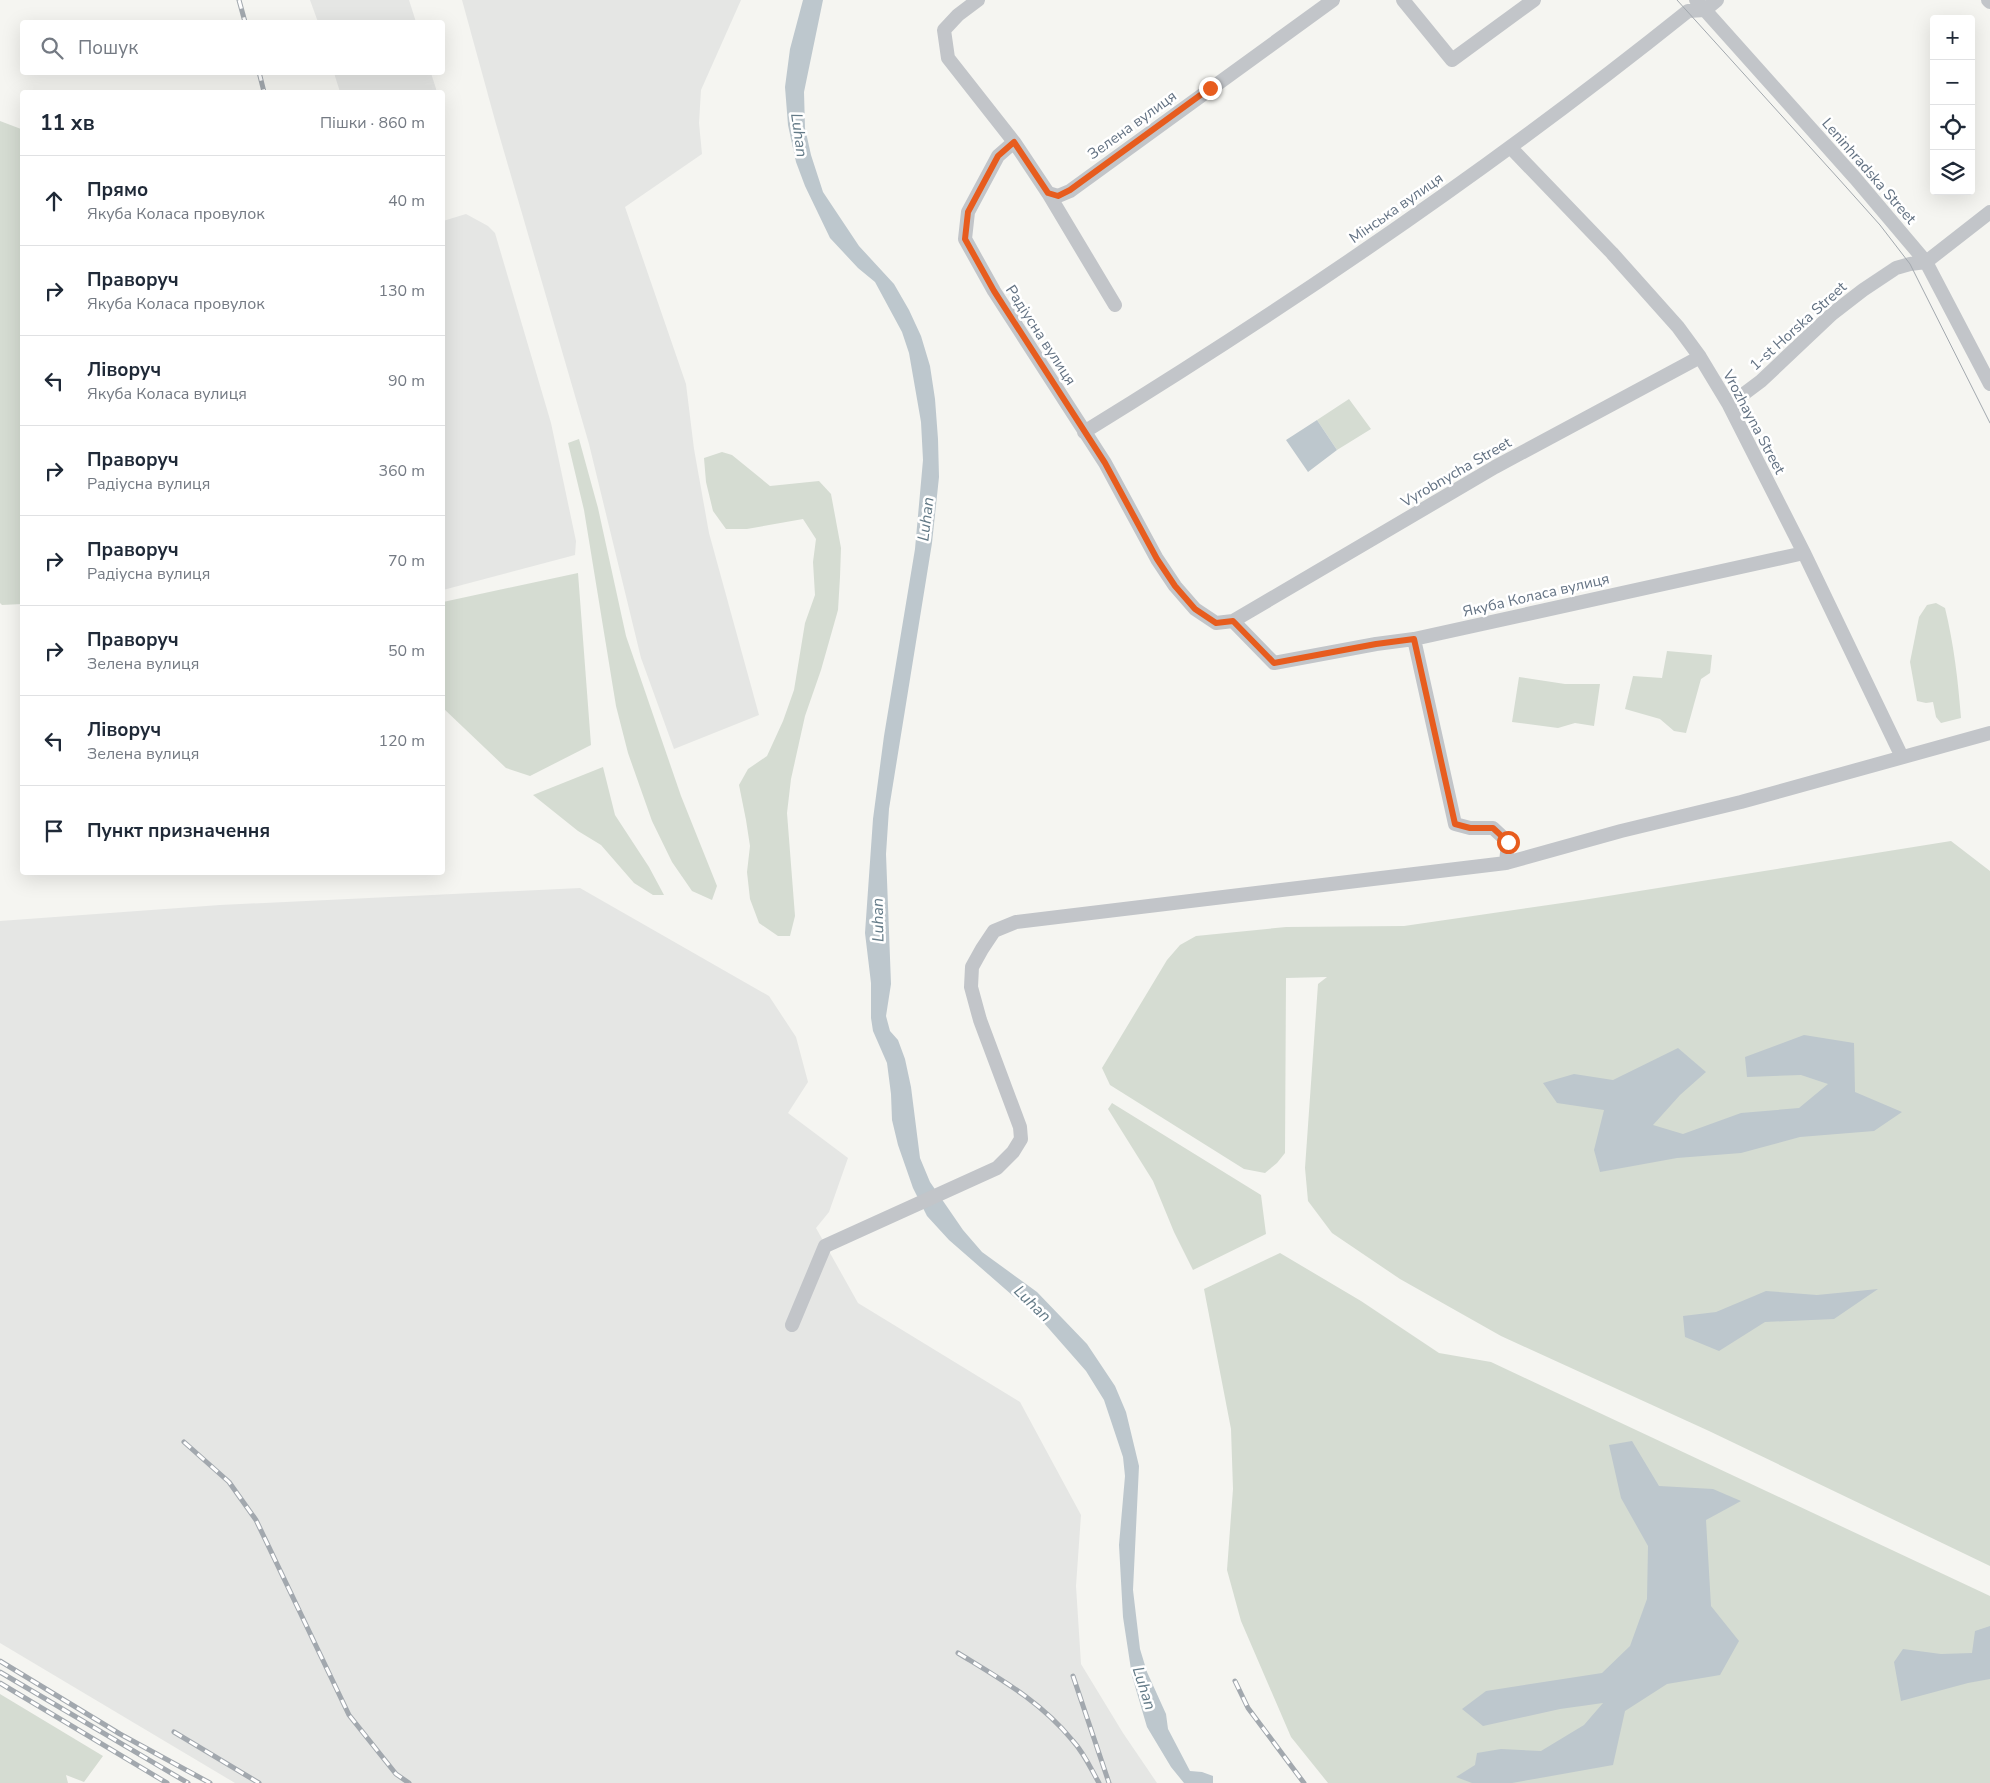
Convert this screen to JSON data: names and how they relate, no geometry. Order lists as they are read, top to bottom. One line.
{"streets":{"street":["Зелена вулиця","Leninhradska Street","Мінська вулиця","1-st Horska Street","Радіусна вулиця","Vrozhayna Street","Vyrobnycha Street","Якуба Коласа вулиця"]},"crossings":[["Leninhradska Street","Мінська вулиця"],["Leninhradska Street","1-st Horska Street"],["Мінська вулиця","Радіусна вулиця"],["Мінська вулиця","Vrozhayna Street"],["1-st Horska Street","Vrozhayna Street"],["Радіусна вулиця","Vyrobnycha Street"],["Радіусна вулиця","Якуба Коласа вулиця"],["Vrozhayna Street","Vyrobnycha Street"],["Vrozhayna Street","Якуба Коласа вулиця"],["Vyrobnycha Street","Якуба Коласа вулиця"]],"water":["Luhan"],"page":{"map_buttons":["+","−"],"search":"Пошук","heading":["11 хв","Пішки · 860 m"],"list":[["Прямо","Якуба Коласа провулок","40 m"],["Праворуч","Якуба Коласа провулок","130 m"],["Ліворуч","Якуба Коласа вулиця","90 m"],["Праворуч","Радіусна вулиця","360 m"],["Праворуч","Радіусна вулиця","70 m"],["Праворуч","Зелена вулиця","50 m"],["Ліворуч","Зелена вулиця","120 m"],"Пункт призначення"]}}
